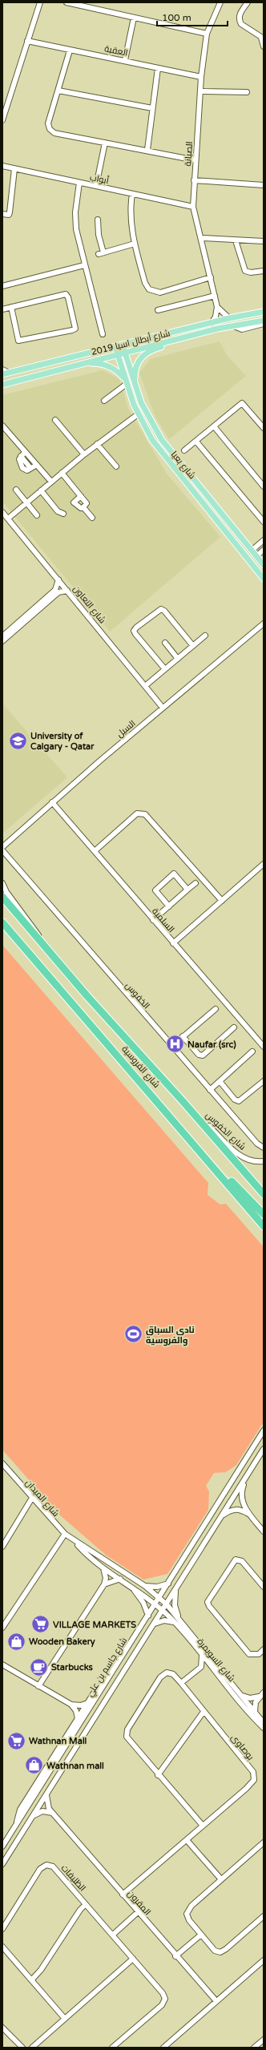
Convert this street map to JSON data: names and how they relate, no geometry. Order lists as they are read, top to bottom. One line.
{"streets":{"highway":["شارع الفروسية"],"main road":["شارع أبطال اسيا 2019","شارع بعيا"],"street":["العقبة","الصبانة","أبواب","شارع التعاون","السيل","السلمية","الخفوس","شارع الخفوس","شارع الميدان","شارع السويمرة","شارع جاسم بن علي","بوصاوى","الظليفات","المقرون"]},"crossings":[["العقبة","الصبانة"],["الصبانة","أبواب"],["شارع أبطال اسيا 2019","شارع بعيا"],["شارع التعاون","السيل"],["السيل","السلمية"],["شارع الفروسية","شارع الخفوس"],["شارع الميدان","شارع السويمرة"],["شارع الميدان","شارع جاسم بن علي"],["شارع السويمرة","شارع جاسم بن علي"],["شارع جاسم بن علي","المقرون"],["بوصاوى","المقرون"]],"places":{"school or university":["University of Calgary - Qatar"],"hospital":["Naufar (src)"],"sports":["نادي السباق والفروسية"],"supermarket":["VILLAGE MARKETS","Wathnan Mall"],"shop":["Wooden Bakery","Wathnan mall"],"cafe":["Starbucks"]},"scale_bar":"100 m"}
